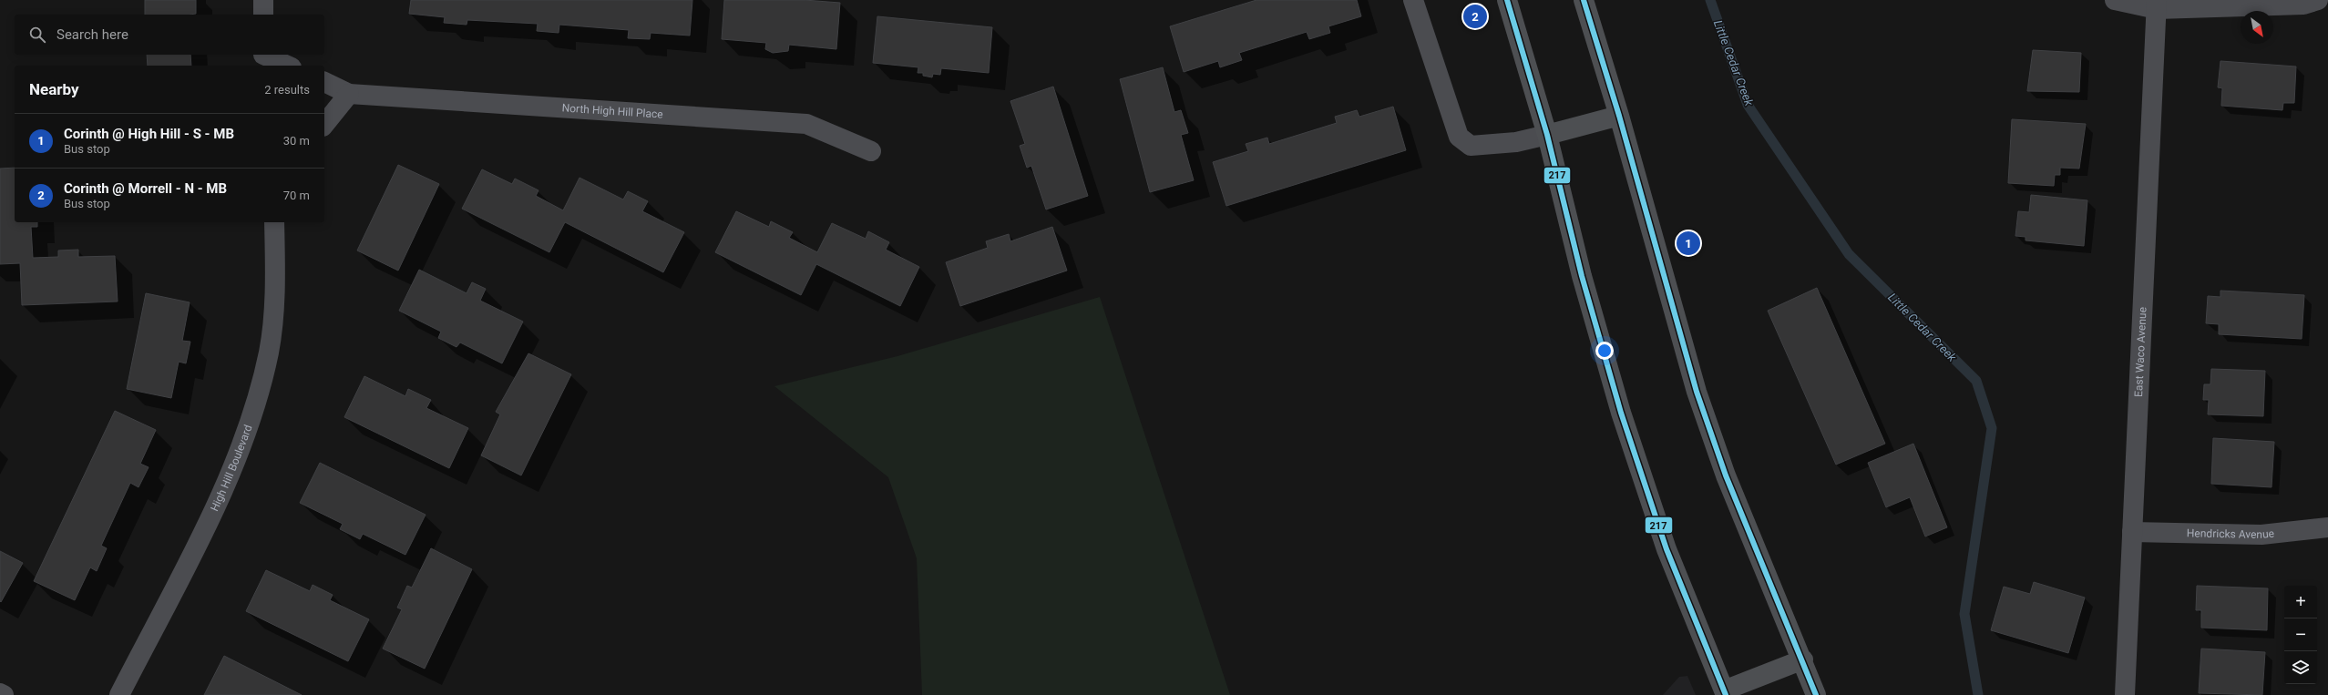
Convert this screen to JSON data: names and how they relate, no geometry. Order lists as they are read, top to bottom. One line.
{"streets":{"street":["North High Hill Place","East Waco Avenue","High Hill Boulevard","Hendricks Avenue"]},"crossings":[["East Waco Avenue","Hendricks Avenue"]],"water":["Little Cedar Creek"],"lines":["transit line 217"],"north":"bottom right","page":{"pins":["2","1"],"search":"Search here","heading":["Nearby","2 results"],"list":[{"mark":"1","name":"Corinth @ High Hill - S - MB","note":"Bus stop","value":"30 m"},{"mark":"2","name":"Corinth @ Morrell - N - MB","note":"Bus stop","value":"70 m"}],"map_buttons":["+","−"]}}
